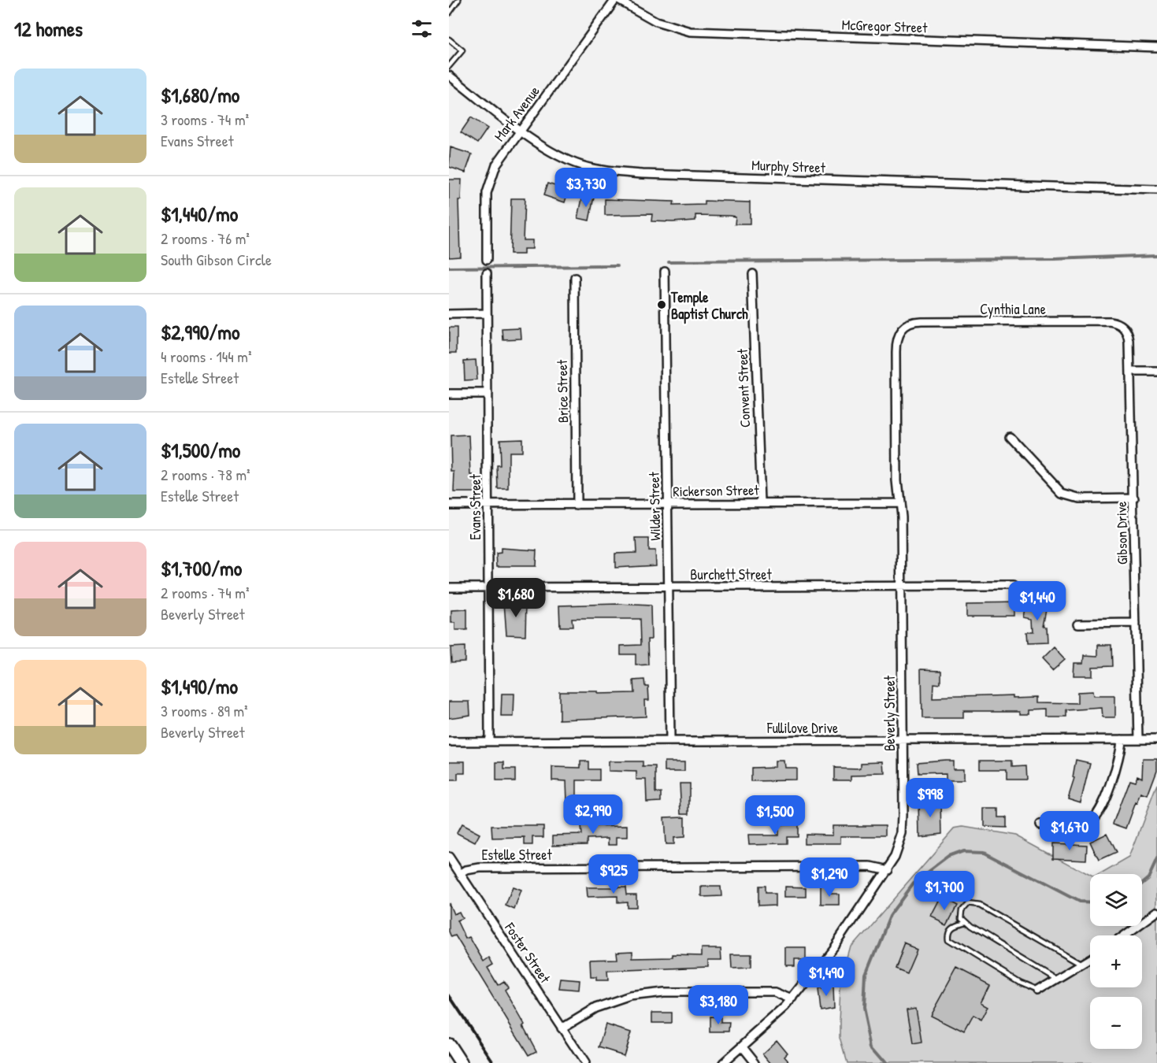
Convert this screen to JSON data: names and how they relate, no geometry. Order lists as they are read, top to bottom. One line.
{"streets":{"street":["McGregor Street","Mark Avenue","Murphy Street","Cynthia Lane","Convent Street","Brice Street","Rickerson Street","Wilder Street","Evans Street","Gibson Drive","Burchett Street","Beverly Street","Fullilove Drive","Estelle Street","Foster Street"]},"crossings":[["McGregor Street","Mark Avenue"],["Mark Avenue","Murphy Street"],["Cynthia Lane","Gibson Drive"],["Cynthia Lane","Beverly Street"],["Convent Street","Rickerson Street"],["Brice Street","Rickerson Street"],["Rickerson Street","Wilder Street"],["Rickerson Street","Evans Street"],["Rickerson Street","Beverly Street"],["Wilder Street","Burchett Street"],["Wilder Street","Fullilove Drive"],["Evans Street","Burchett Street"],["Evans Street","Fullilove Drive"],["Gibson Drive","Fullilove Drive"],["Burchett Street","Beverly Street"],["Beverly Street","Fullilove Drive"],["Beverly Street","Estelle Street"],["Estelle Street","Foster Street"]],"places":["Temple Baptist Church"],"page":{"heading":"12 homes","list":[{"name":"$1,680/mo","note":"3 rooms · 74 m² · Evans Street"},{"name":"$1,440/mo","note":"2 rooms · 76 m² · South Gibson Circle"},{"name":"$2,990/mo","note":"4 rooms · 144 m² · Estelle Street"},{"name":"$1,500/mo","note":"2 rooms · 78 m² · Estelle Street"},{"name":"$1,700/mo","note":"2 rooms · 74 m² · Beverly Street"},{"name":"$1,490/mo","note":"3 rooms · 89 m² · Beverly Street"}],"price":["$3,730","$1,680","$1,440","$998","$2,990","$1,500","$1,670","$925","$1,290","$1,700","$1,490","$3,180"],"map_buttons":["+","−"]}}
